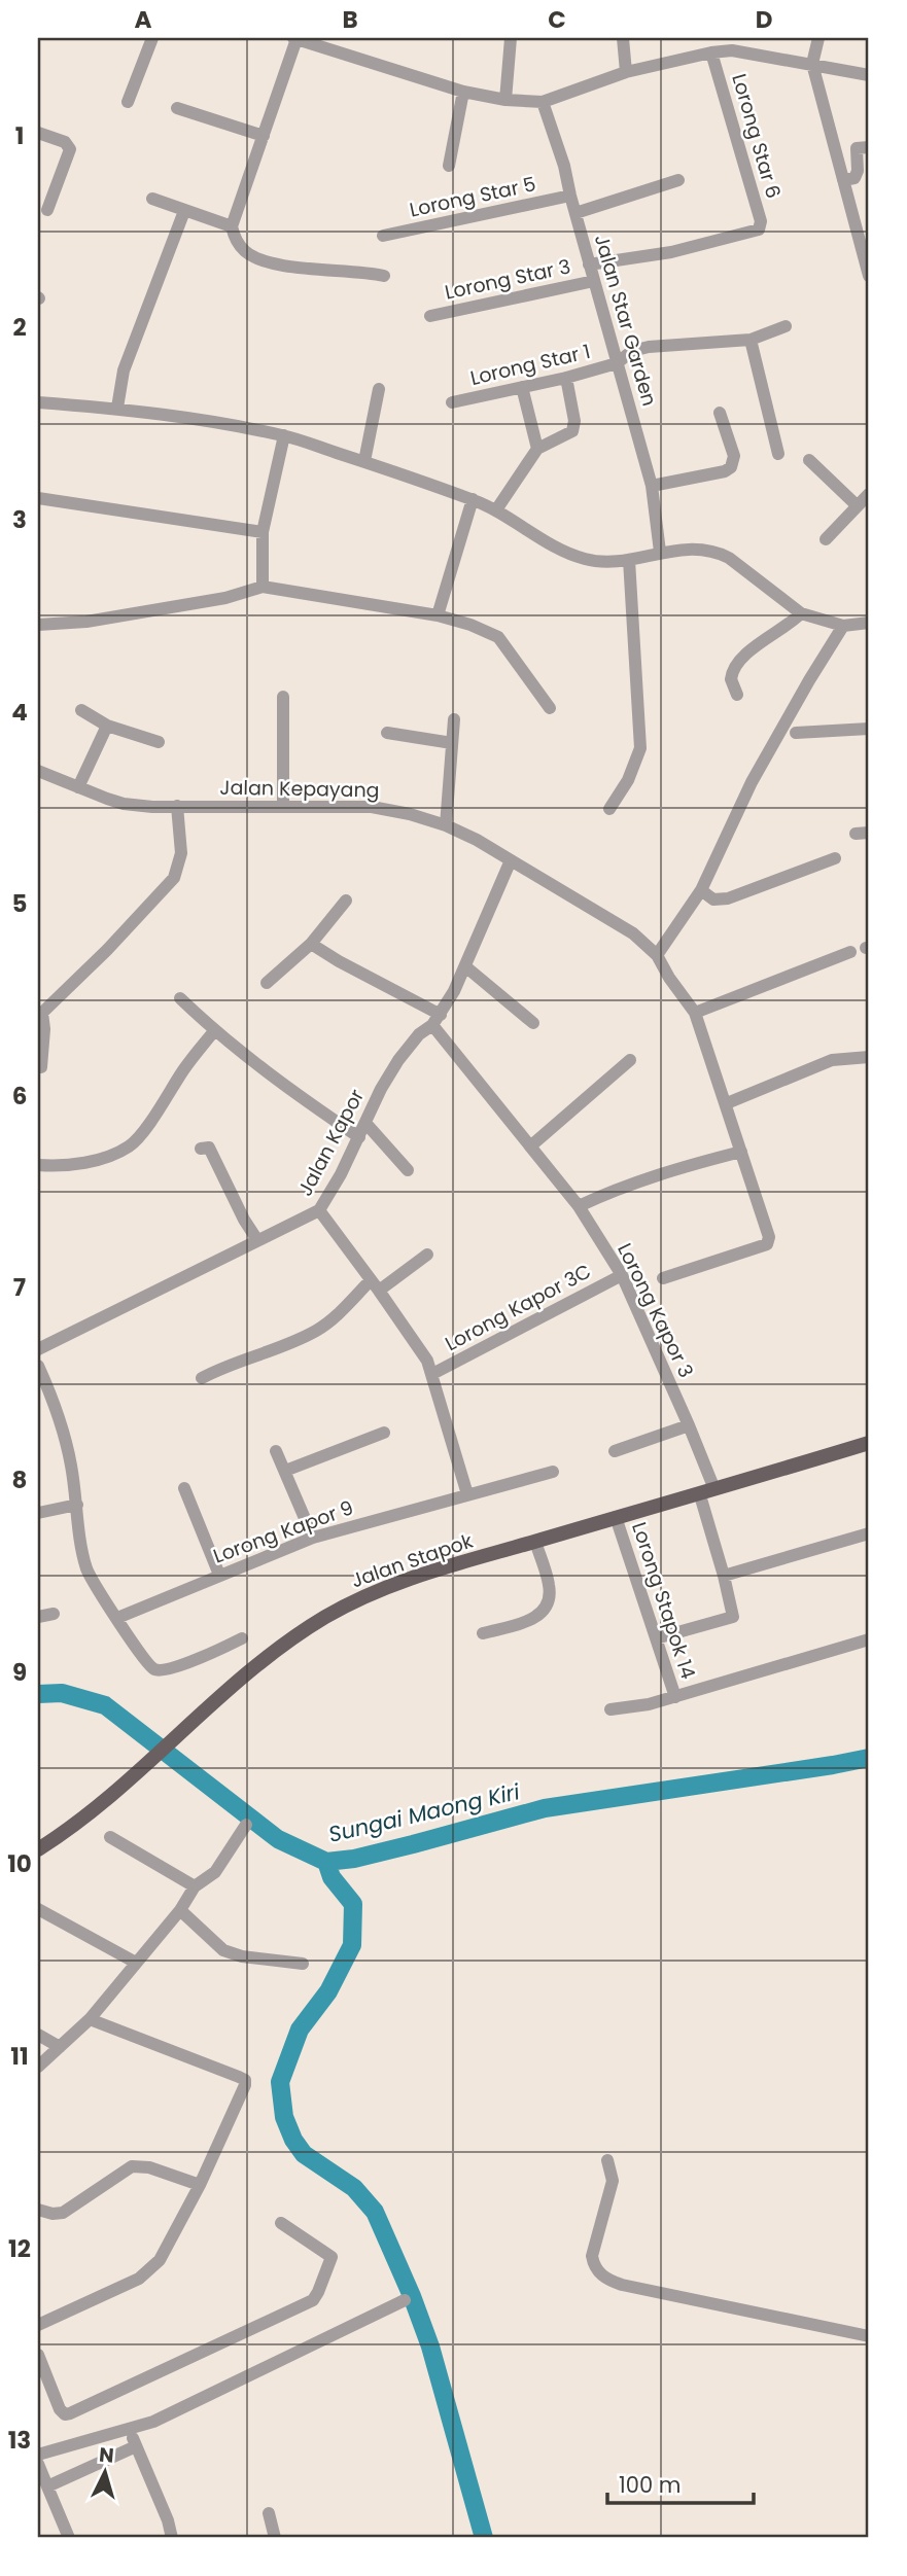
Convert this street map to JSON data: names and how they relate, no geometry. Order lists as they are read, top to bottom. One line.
{"streets":{"main road":["Jalan Stapok"],"street":["Lorong Star 6","Lorong Star 5","Lorong Star 3","Jalan Star Garden","Lorong Star 1","Jalan Kepayang","Jalan Kapor","Lorong Kapor 3C","Lorong Kapor 3","Lorong Kapor 9","Lorong Stapok 14"]},"crossings":[["Lorong Star 6","Jalan Star Garden"],["Lorong Star 5","Jalan Star Garden"],["Lorong Star 3","Jalan Star Garden"],["Jalan Star Garden","Lorong Star 1"],["Jalan Kepayang","Jalan Kapor"],["Jalan Kapor","Lorong Kapor 3"],["Lorong Kapor 3C","Lorong Kapor 3"],["Lorong Kapor 3","Jalan Stapok"],["Jalan Stapok","Lorong Stapok 14"]],"water":["Sungai Maong Kiri"],"scale_bar":"100 m","north":"top","grid":{"columns":["A","B","C","D"],"rows":["1","2","3","4","5","6","7","8","9","10","11","12","13"]}}
